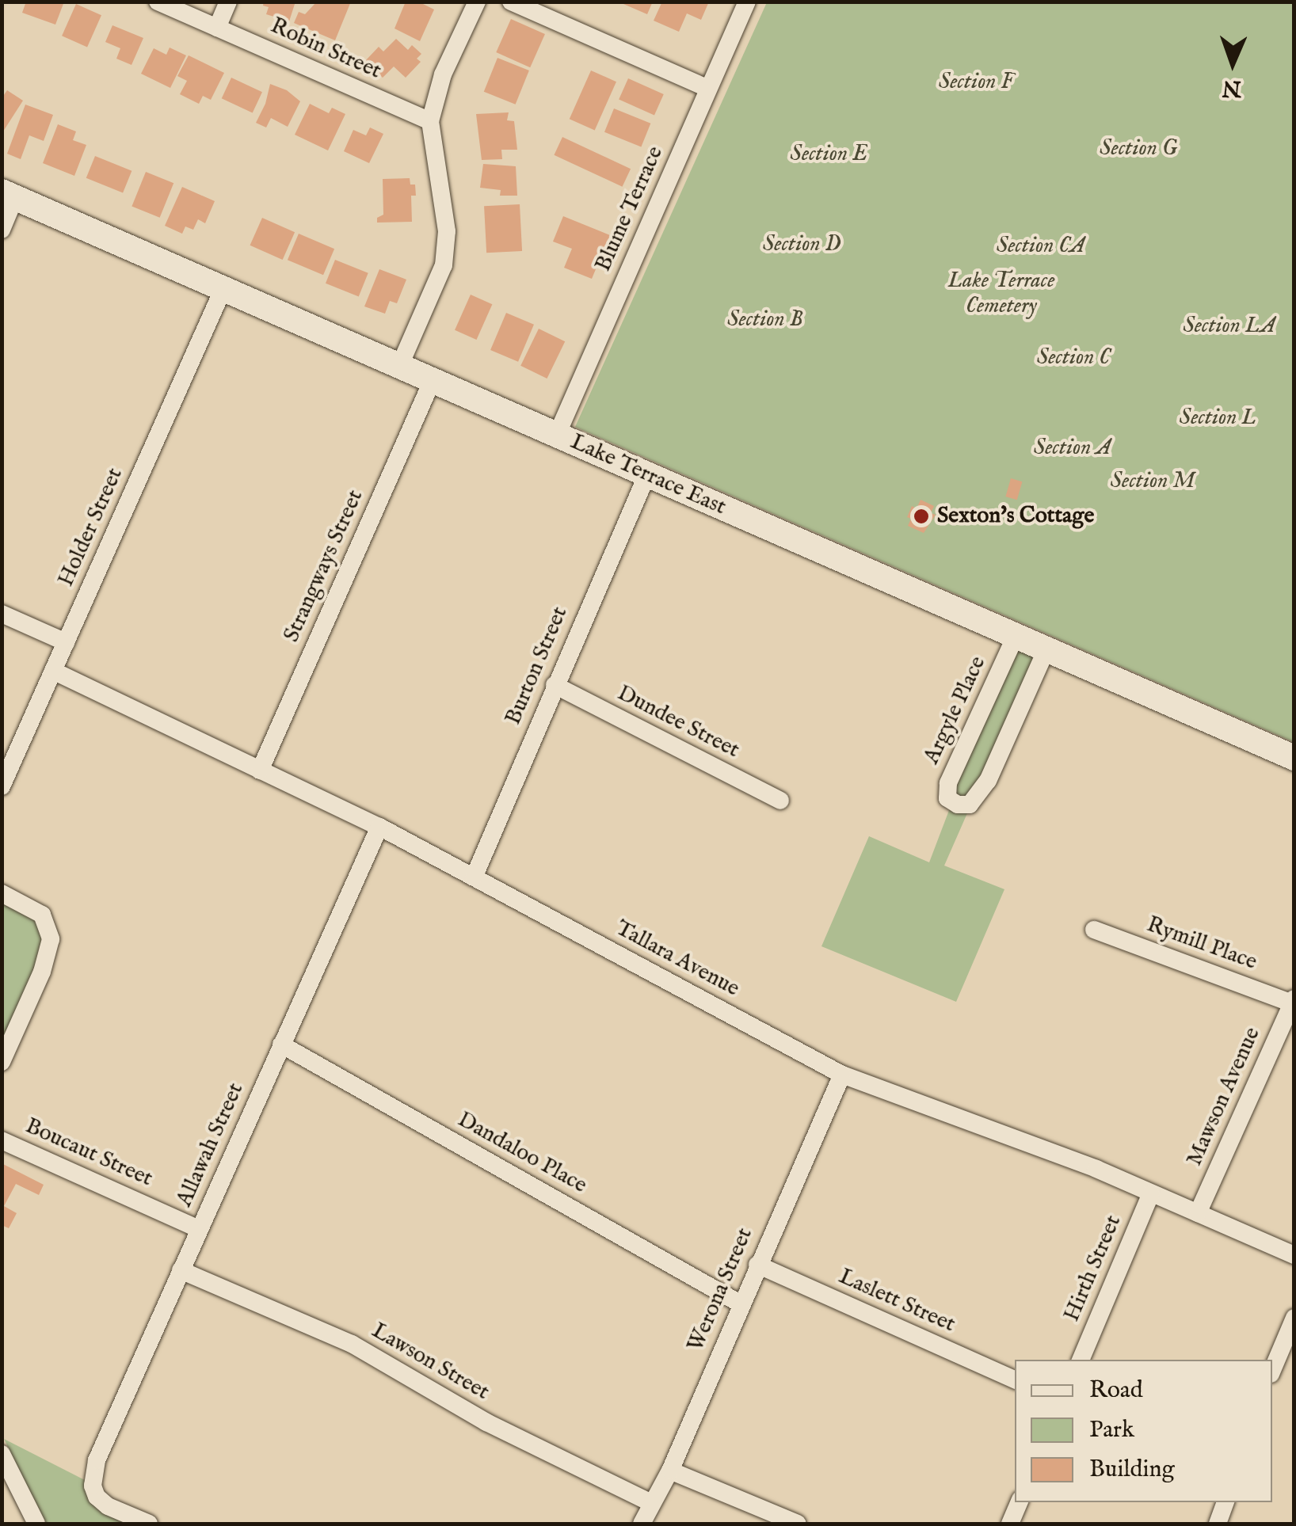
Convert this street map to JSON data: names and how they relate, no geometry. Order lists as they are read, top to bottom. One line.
{"streets":{"street":["Robin Street","Blume Terrace","Lake Terrace East","Holder Street","Strangways Street","Burton Street","Argyle Place","Dundee Street","Rymill Place","Tallara Avenue","Mawson Avenue","Allawah Street","Boucaut Street","Dandaloo Place","Hirth Street","Werona Street","Laslett Street","Lawson Street"]},"crossings":[["Blume Terrace","Lake Terrace East"],["Lake Terrace East","Holder Street"],["Lake Terrace East","Strangways Street"],["Lake Terrace East","Burton Street"],["Lake Terrace East","Argyle Place"],["Holder Street","Tallara Avenue"],["Strangways Street","Tallara Avenue"],["Burton Street","Dundee Street"],["Burton Street","Tallara Avenue"],["Rymill Place","Mawson Avenue"],["Tallara Avenue","Mawson Avenue"],["Tallara Avenue","Allawah Street"],["Tallara Avenue","Hirth Street"],["Tallara Avenue","Werona Street"],["Allawah Street","Boucaut Street"],["Allawah Street","Dandaloo Place"],["Allawah Street","Lawson Street"],["Dandaloo Place","Werona Street"],["Werona Street","Laslett Street"],["Werona Street","Lawson Street"]],"parks":["Section F","Section G","Section E","Section D","Section CA","Lake Terrace Cemetery","Section B","Section LA","Section C","Section L","Section A","Section M"],"places":["Sexton's Cottage"],"legend":["Road","Park","Building"],"north":"bottom"}
